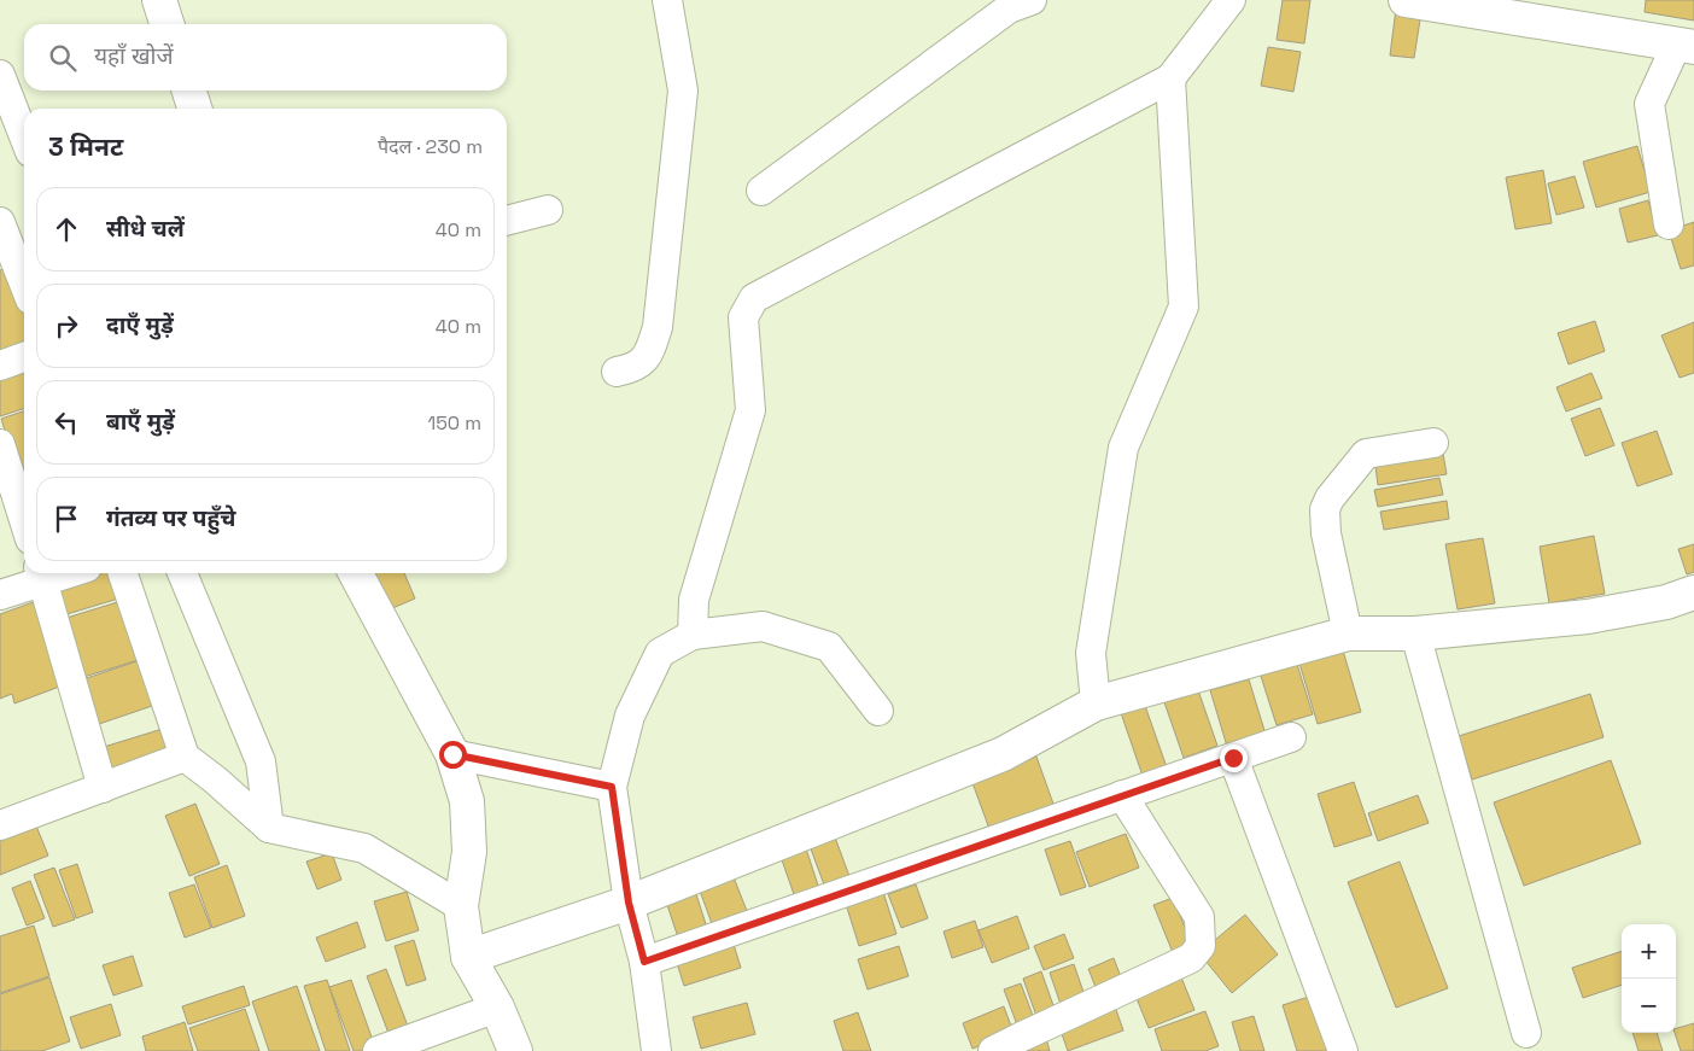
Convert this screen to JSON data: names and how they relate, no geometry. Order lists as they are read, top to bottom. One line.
{"page":{"search":"यहाँ खोजें","heading":["3 मिनट","पैदल · 230 m"],"list":[["सीधे चलें","40 m"],["दाएँ मुड़ें","40 m"],["बाएँ मुड़ें","150 m"],"गंतव्य पर पहुँचे"],"map_buttons":["+","−"]}}
